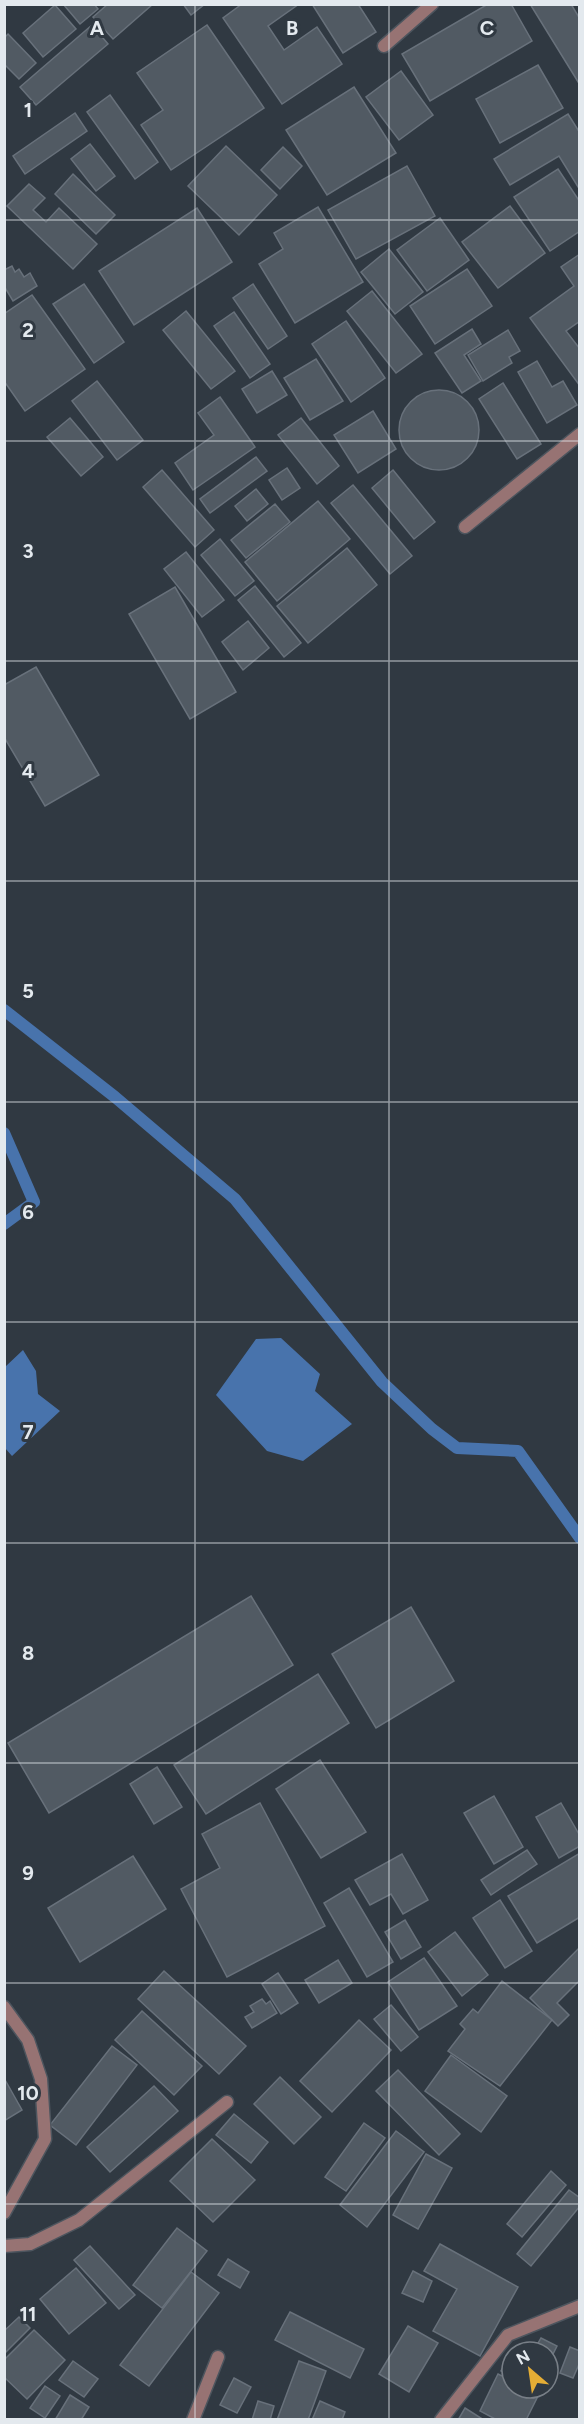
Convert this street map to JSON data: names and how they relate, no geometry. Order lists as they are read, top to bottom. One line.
{"north":"top left","grid":{"columns":["A","B","C"],"rows":["1","2","3","4","5","6","7","8","9","10","11"]}}
